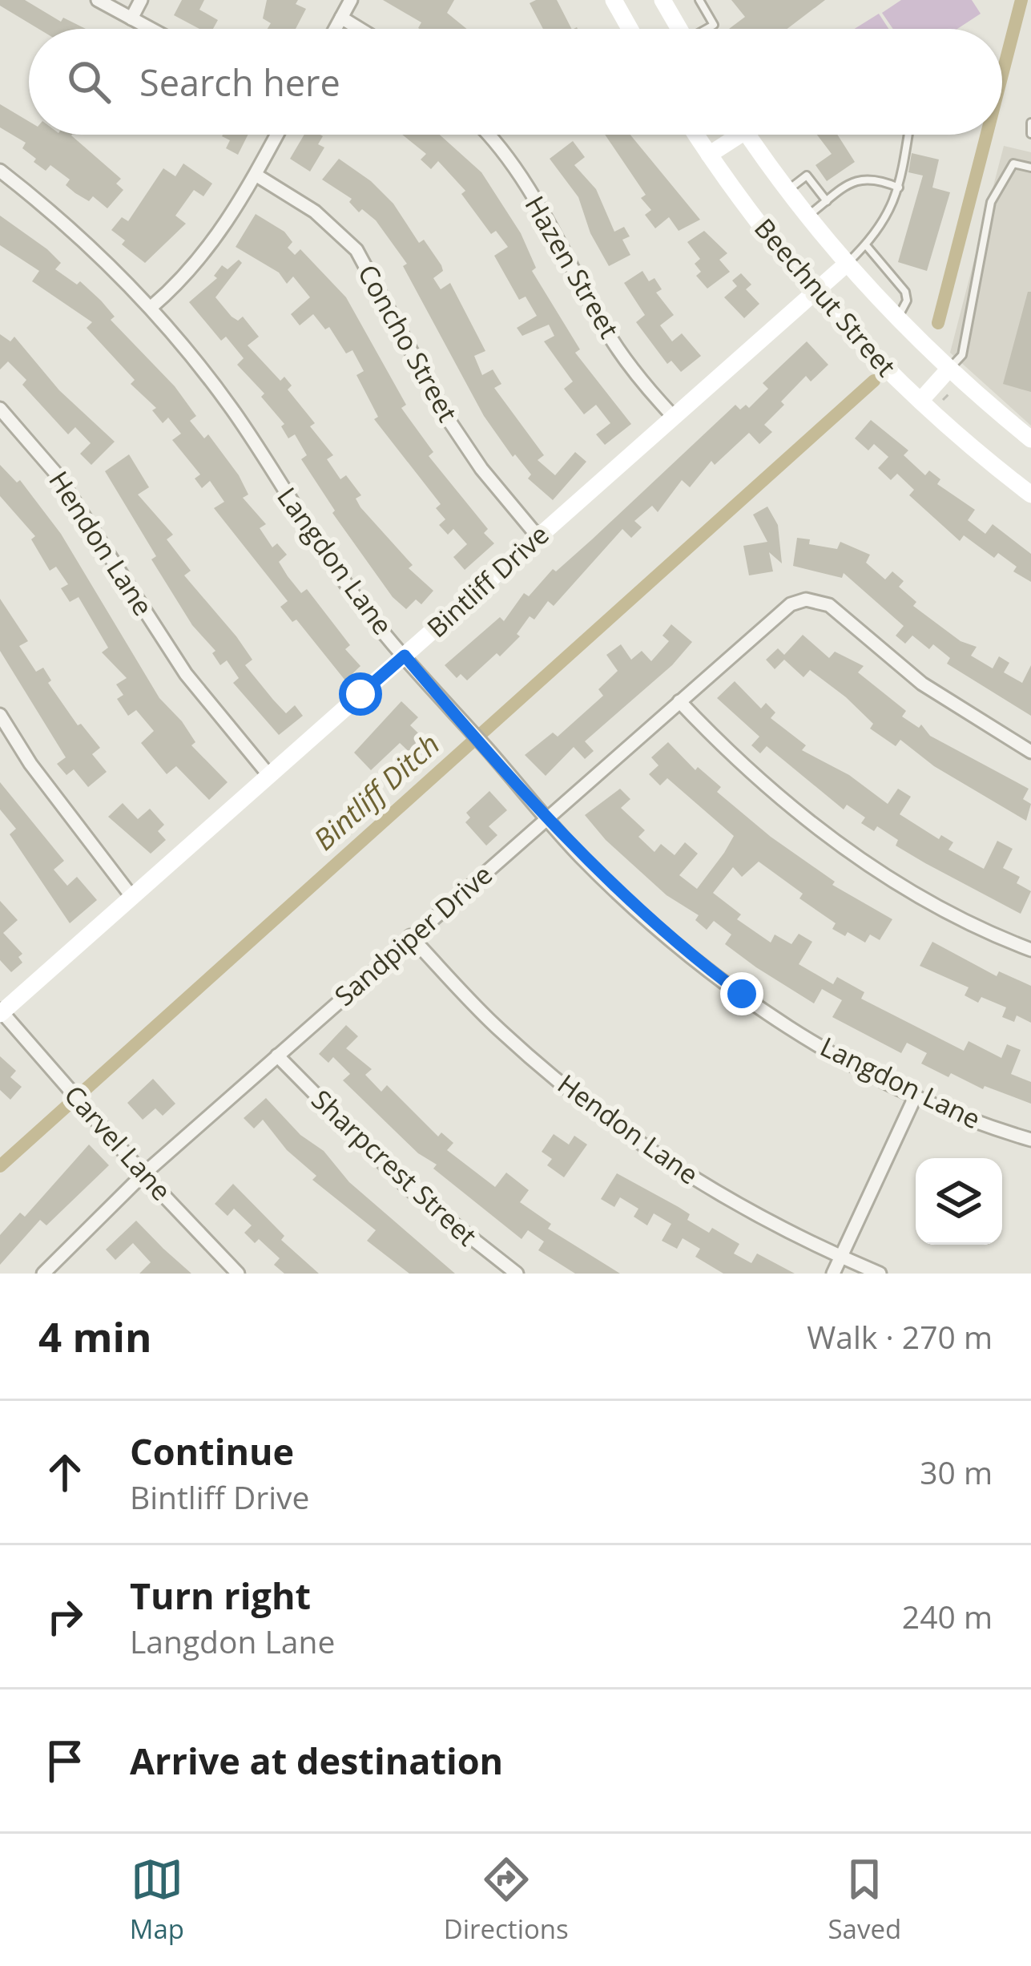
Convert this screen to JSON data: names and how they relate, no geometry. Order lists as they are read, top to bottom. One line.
{"streets":{"main road":["Beechnut Street","Bintliff Drive"],"street":["Hazen Street","Concho Street","Hendon Lane","Langdon Lane","Sandpiper Drive","Carvel Lane","Sharpcrest Street"]},"crossings":[["Hazen Street","Bintliff Drive"],["Beechnut Street","Bintliff Drive"],["Concho Street","Bintliff Drive"],["Hendon Lane","Bintliff Drive"],["Hendon Lane","Sandpiper Drive"],["Langdon Lane","Bintliff Drive"],["Langdon Lane","Sandpiper Drive"],["Bintliff Drive","Carvel Lane"],["Sandpiper Drive","Carvel Lane"],["Sandpiper Drive","Sharpcrest Street"]],"water":["Bintliff Ditch"],"page":{"search":"Search here","heading":["4 min","Walk · 270 m"],"list":[["Continue","Bintliff Drive","30 m"],["Turn right","Langdon Lane","240 m"],"Arrive at destination"],"nav":["Map","Directions","Saved"]}}
